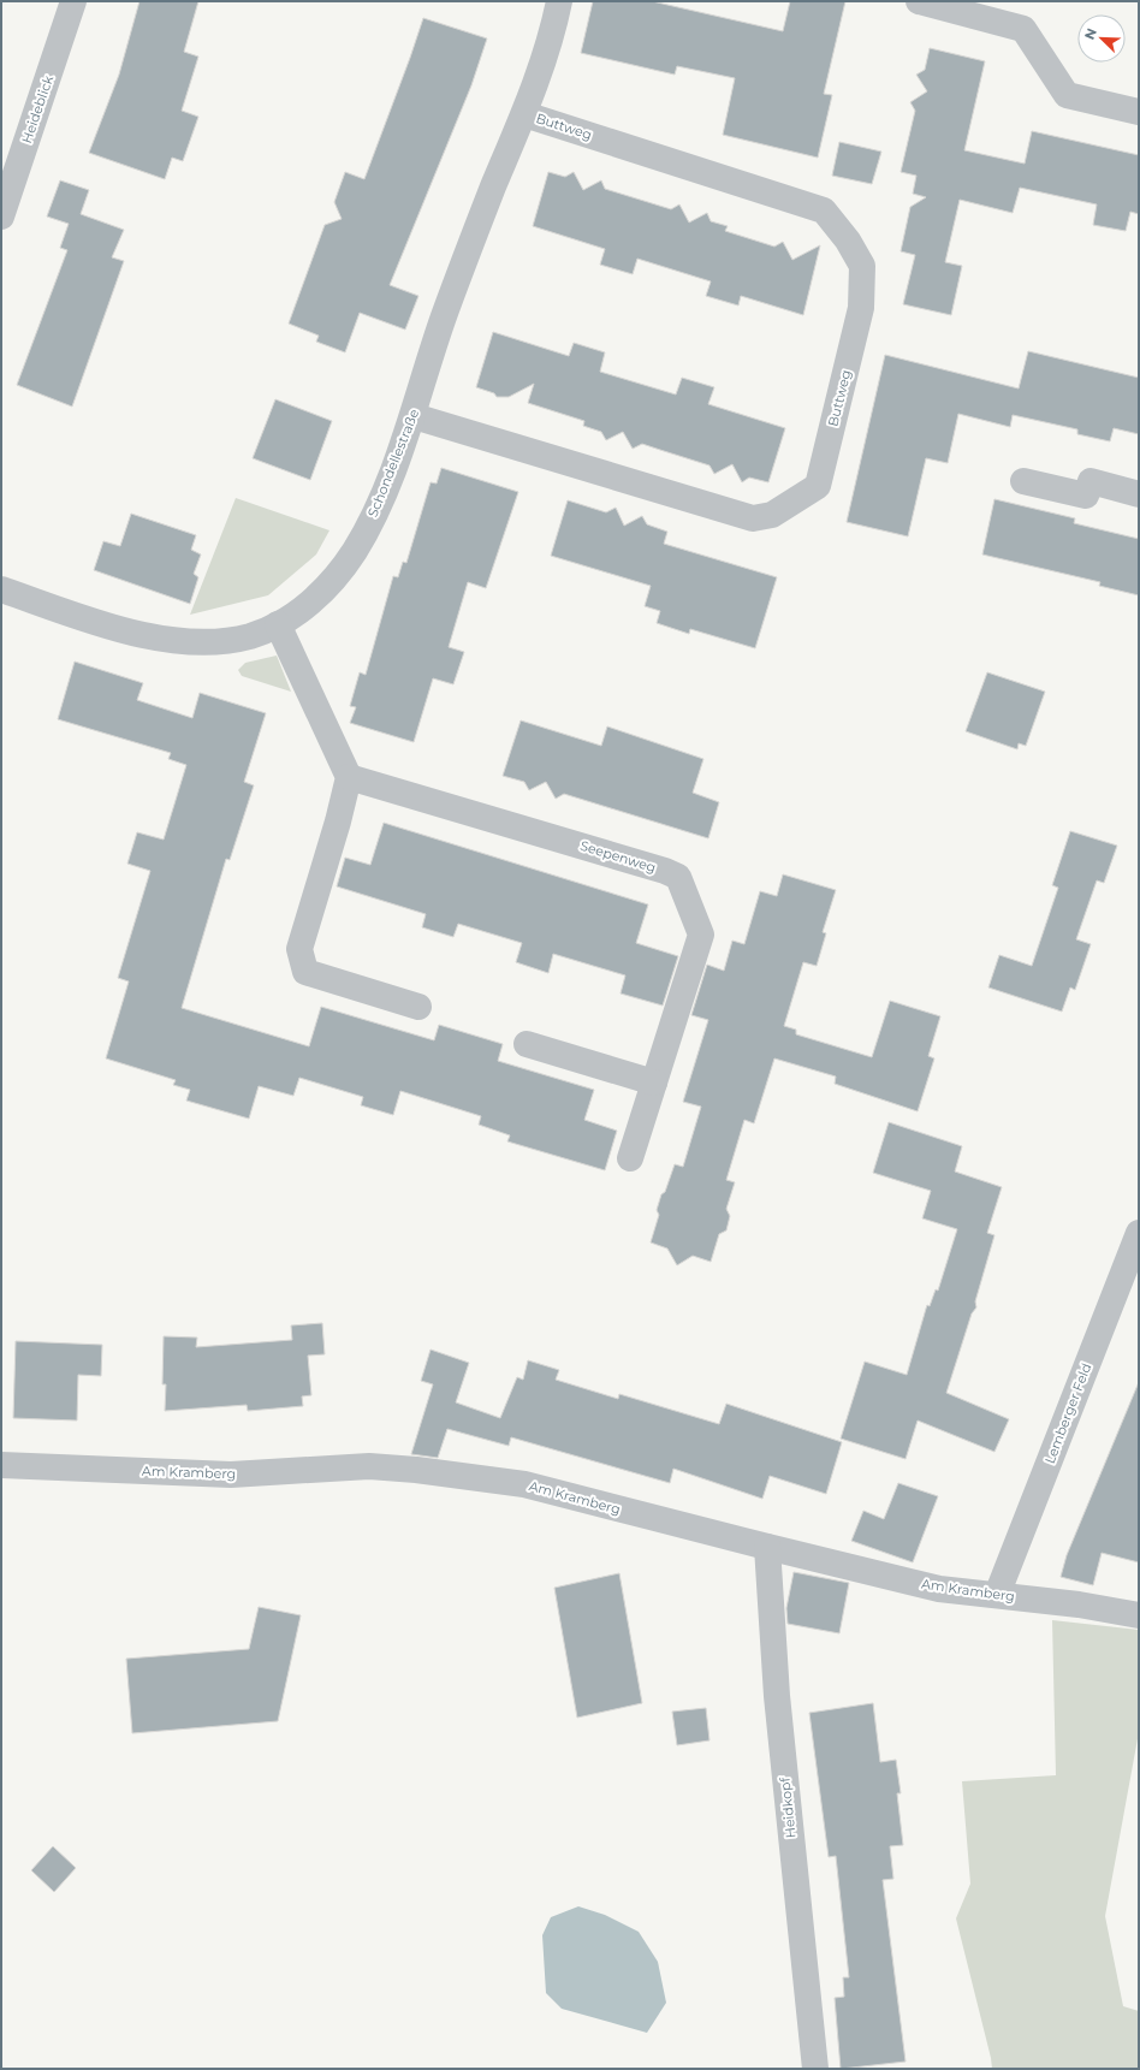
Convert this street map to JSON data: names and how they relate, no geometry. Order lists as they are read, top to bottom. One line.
{"streets":{"street":["Heideblick","Buttweg","Schondellestraße","Seepenweg","Lemberger Feld","Am Kramberg","Heidkopf"]},"crossings":[["Buttweg","Schondellestraße"],["Lemberger Feld","Am Kramberg"],["Am Kramberg","Heidkopf"]],"north":"top left"}
